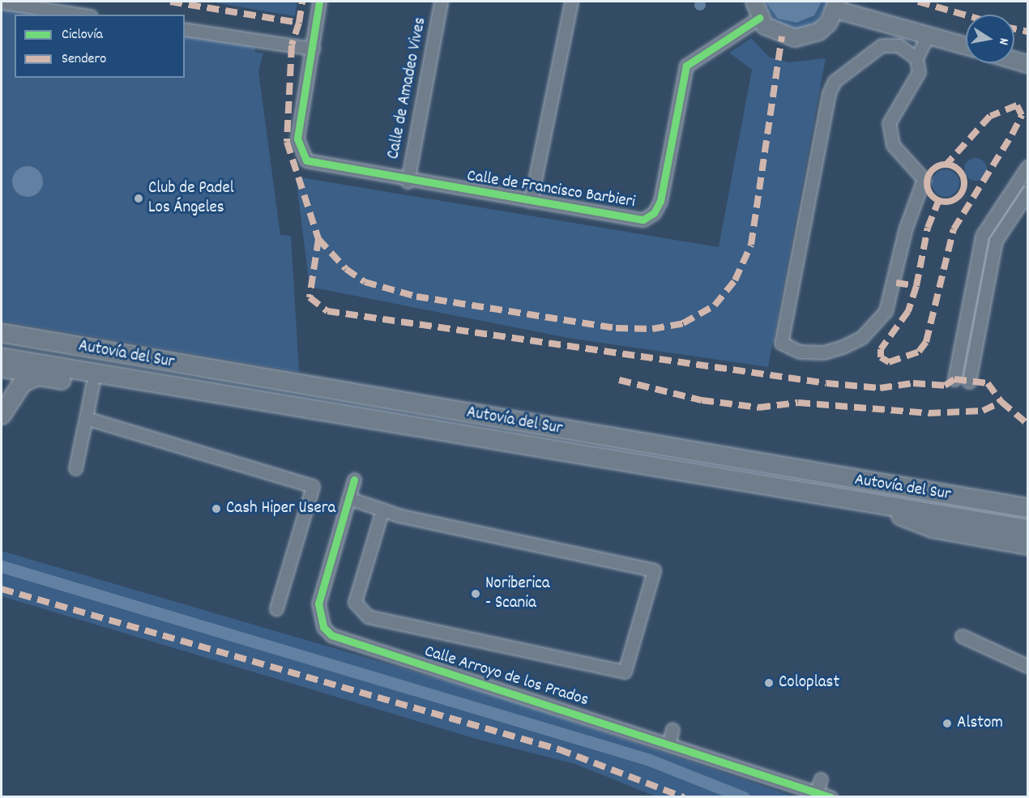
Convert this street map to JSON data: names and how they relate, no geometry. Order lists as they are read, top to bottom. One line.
{"streets":{"highway":["Autovía del Sur"],"street":["Calle de Amadeo Vives","Calle de Francisco Barbieri","Calle Arroyo de los Prados"]},"crossings":[["Calle de Amadeo Vives","Calle de Francisco Barbieri"]],"places":["Club de Padel Los Ángeles","Cash Hiper Usera","Noriberica - Scania","Coloplast","Alstom"],"legend":["Ciclovía","Sendero"],"north":"right"}
